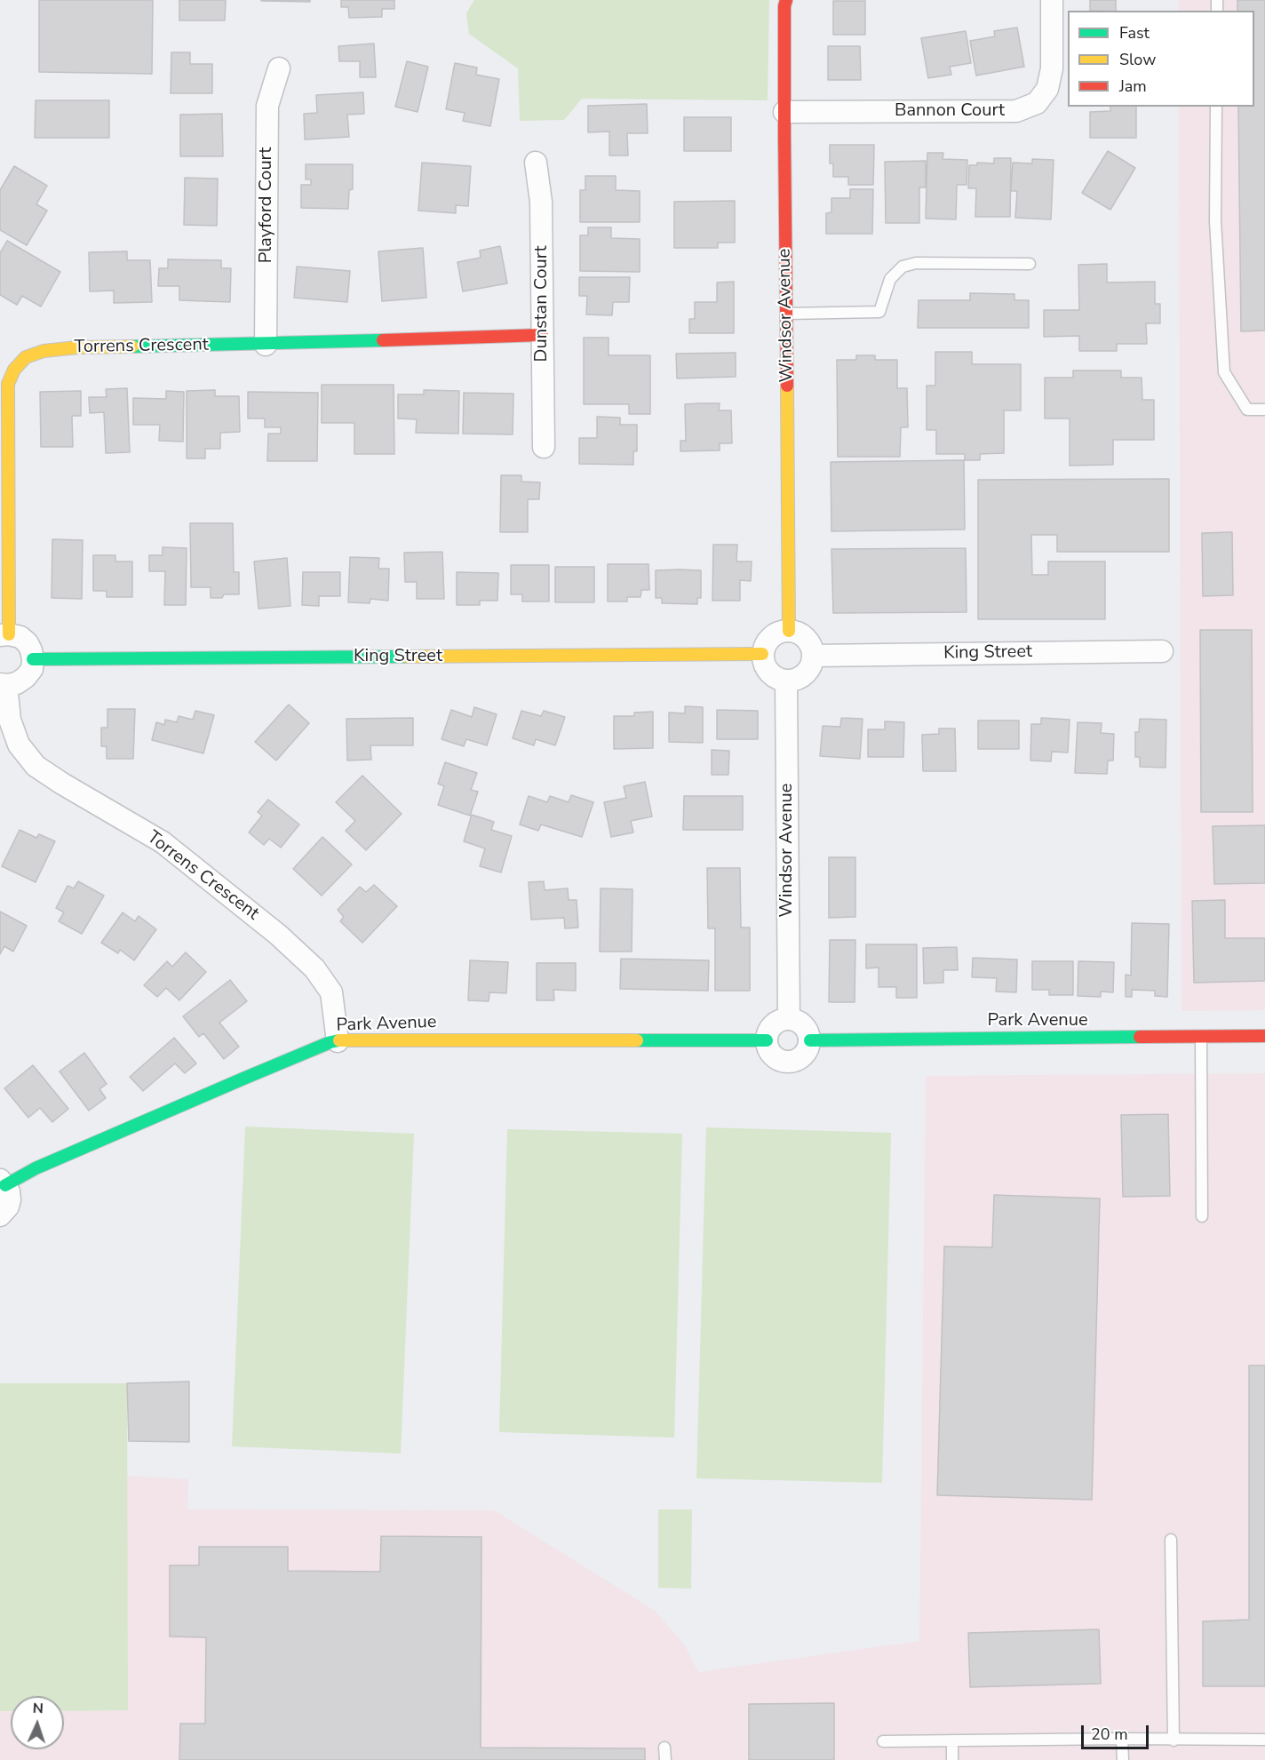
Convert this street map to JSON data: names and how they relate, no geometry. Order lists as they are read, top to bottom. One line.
{"streets":{"street":["Bannon Court","Playford Court","Dunstan Court","Windsor Avenue","Torrens Crescent","King Street","Park Avenue"]},"crossings":[["Bannon Court","Windsor Avenue"],["Playford Court","Torrens Crescent"],["Dunstan Court","Torrens Crescent"],["Windsor Avenue","King Street"],["Windsor Avenue","Park Avenue"],["Torrens Crescent","Park Avenue"]],"legend":["Fast","Slow","Jam"],"scale_bar":"20 m","north":"top"}
